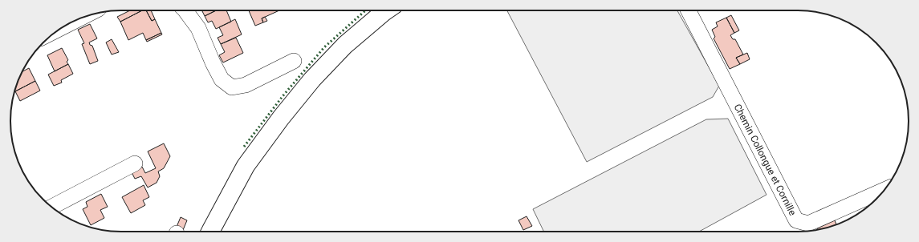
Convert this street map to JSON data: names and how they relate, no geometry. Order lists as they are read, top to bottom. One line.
{"streets":{"street":["Chemin Collongue et Cornille"]}}
